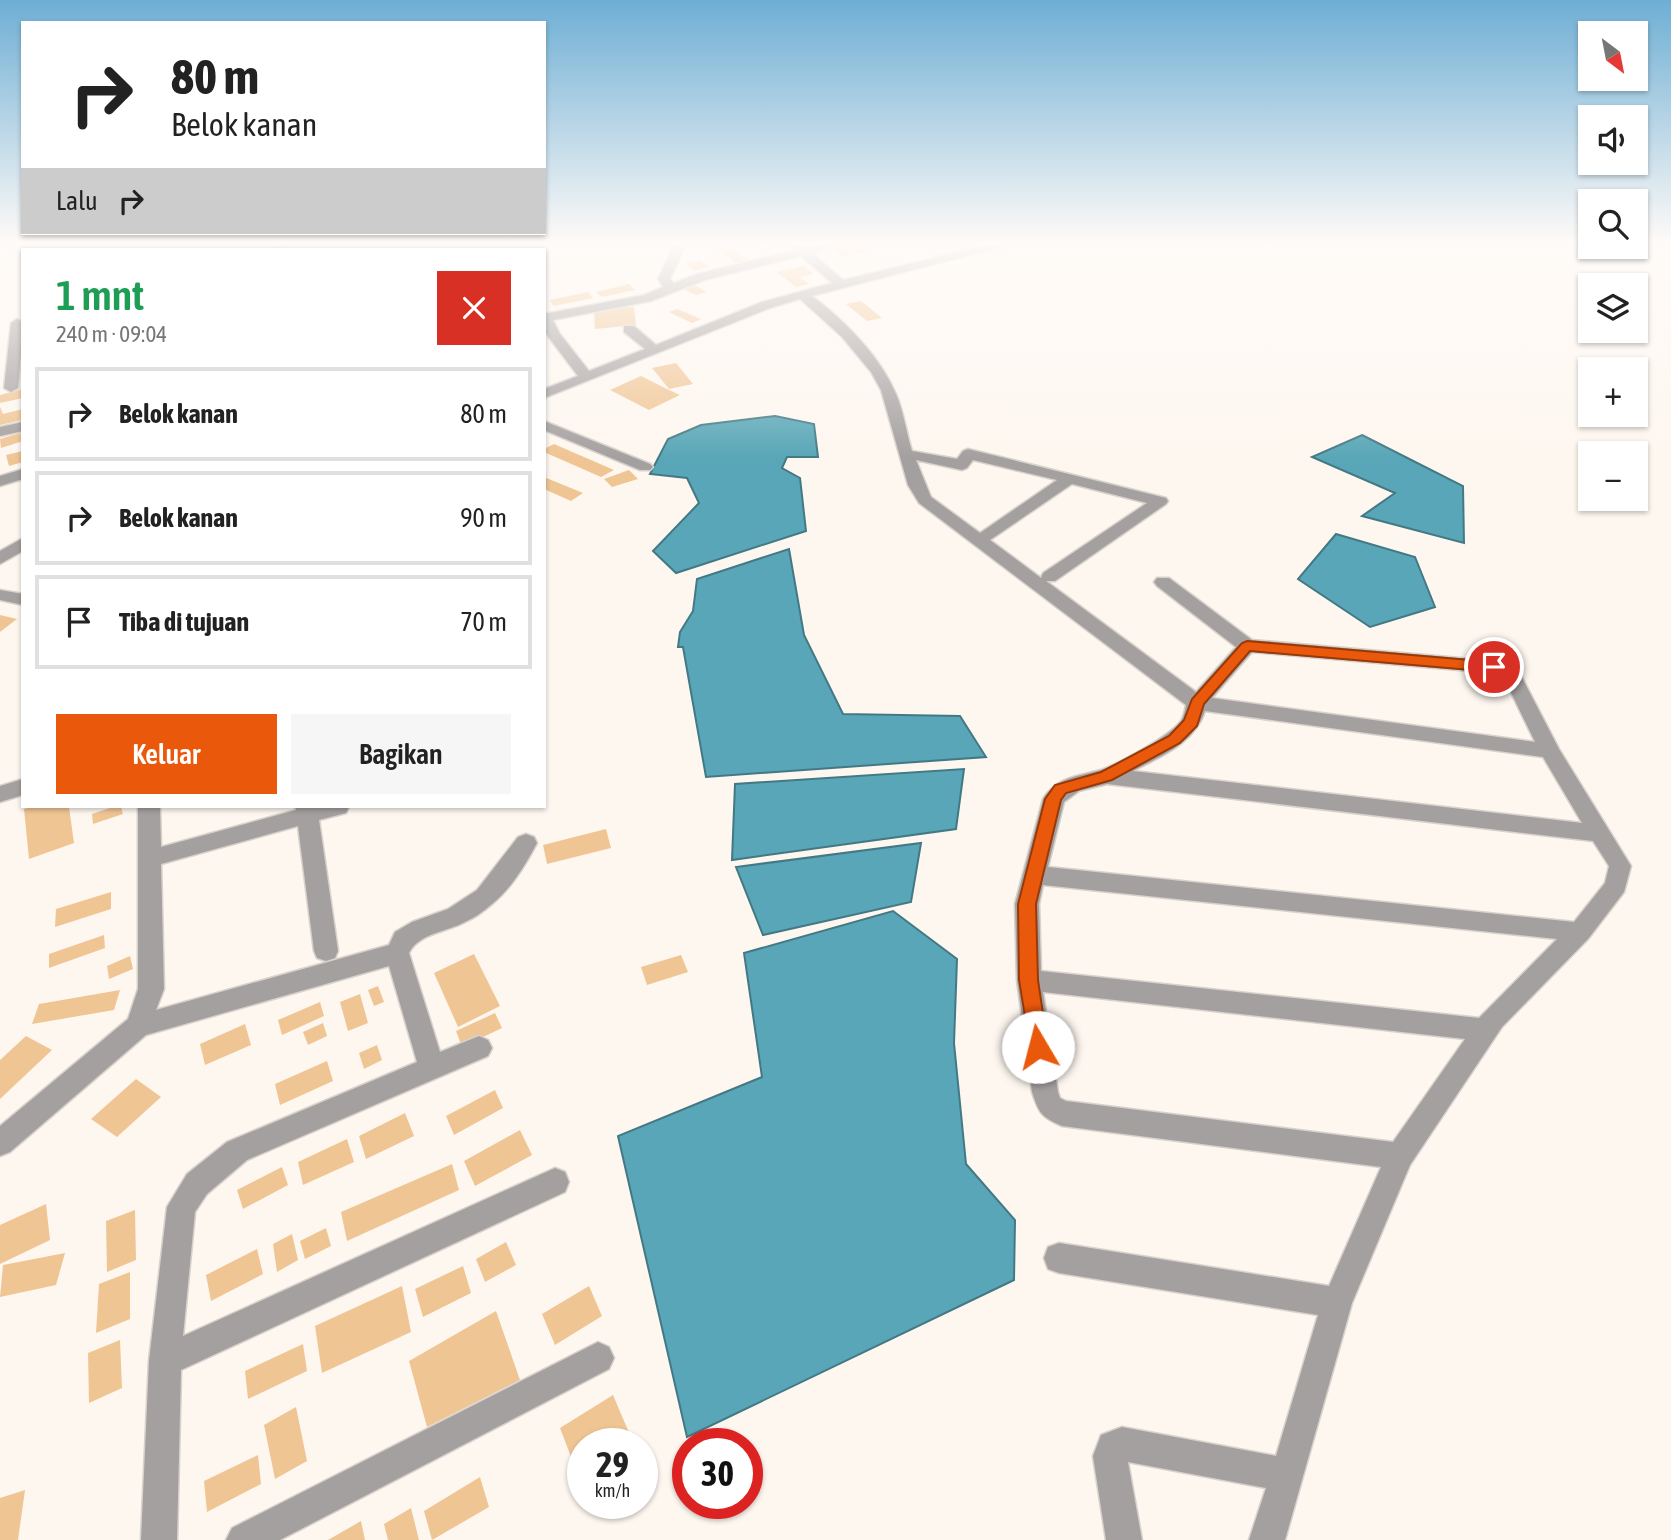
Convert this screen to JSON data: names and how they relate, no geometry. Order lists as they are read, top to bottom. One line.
{"north":"bottom right","page":{"map_buttons":["+","−"],"turn":["80 m","Belok kanan"],"then":"Lalu","heading":["1 mnt","240 m · 09:04"],"list":[{"name":"Belok kanan","value":"80 m"},{"name":"Belok kanan","value":"90 m"},{"name":"Tiba di tujuan","value":"70 m"}],"buttons":["Keluar","Bagikan"],"speed":"29 km/h","limit":"30"}}
